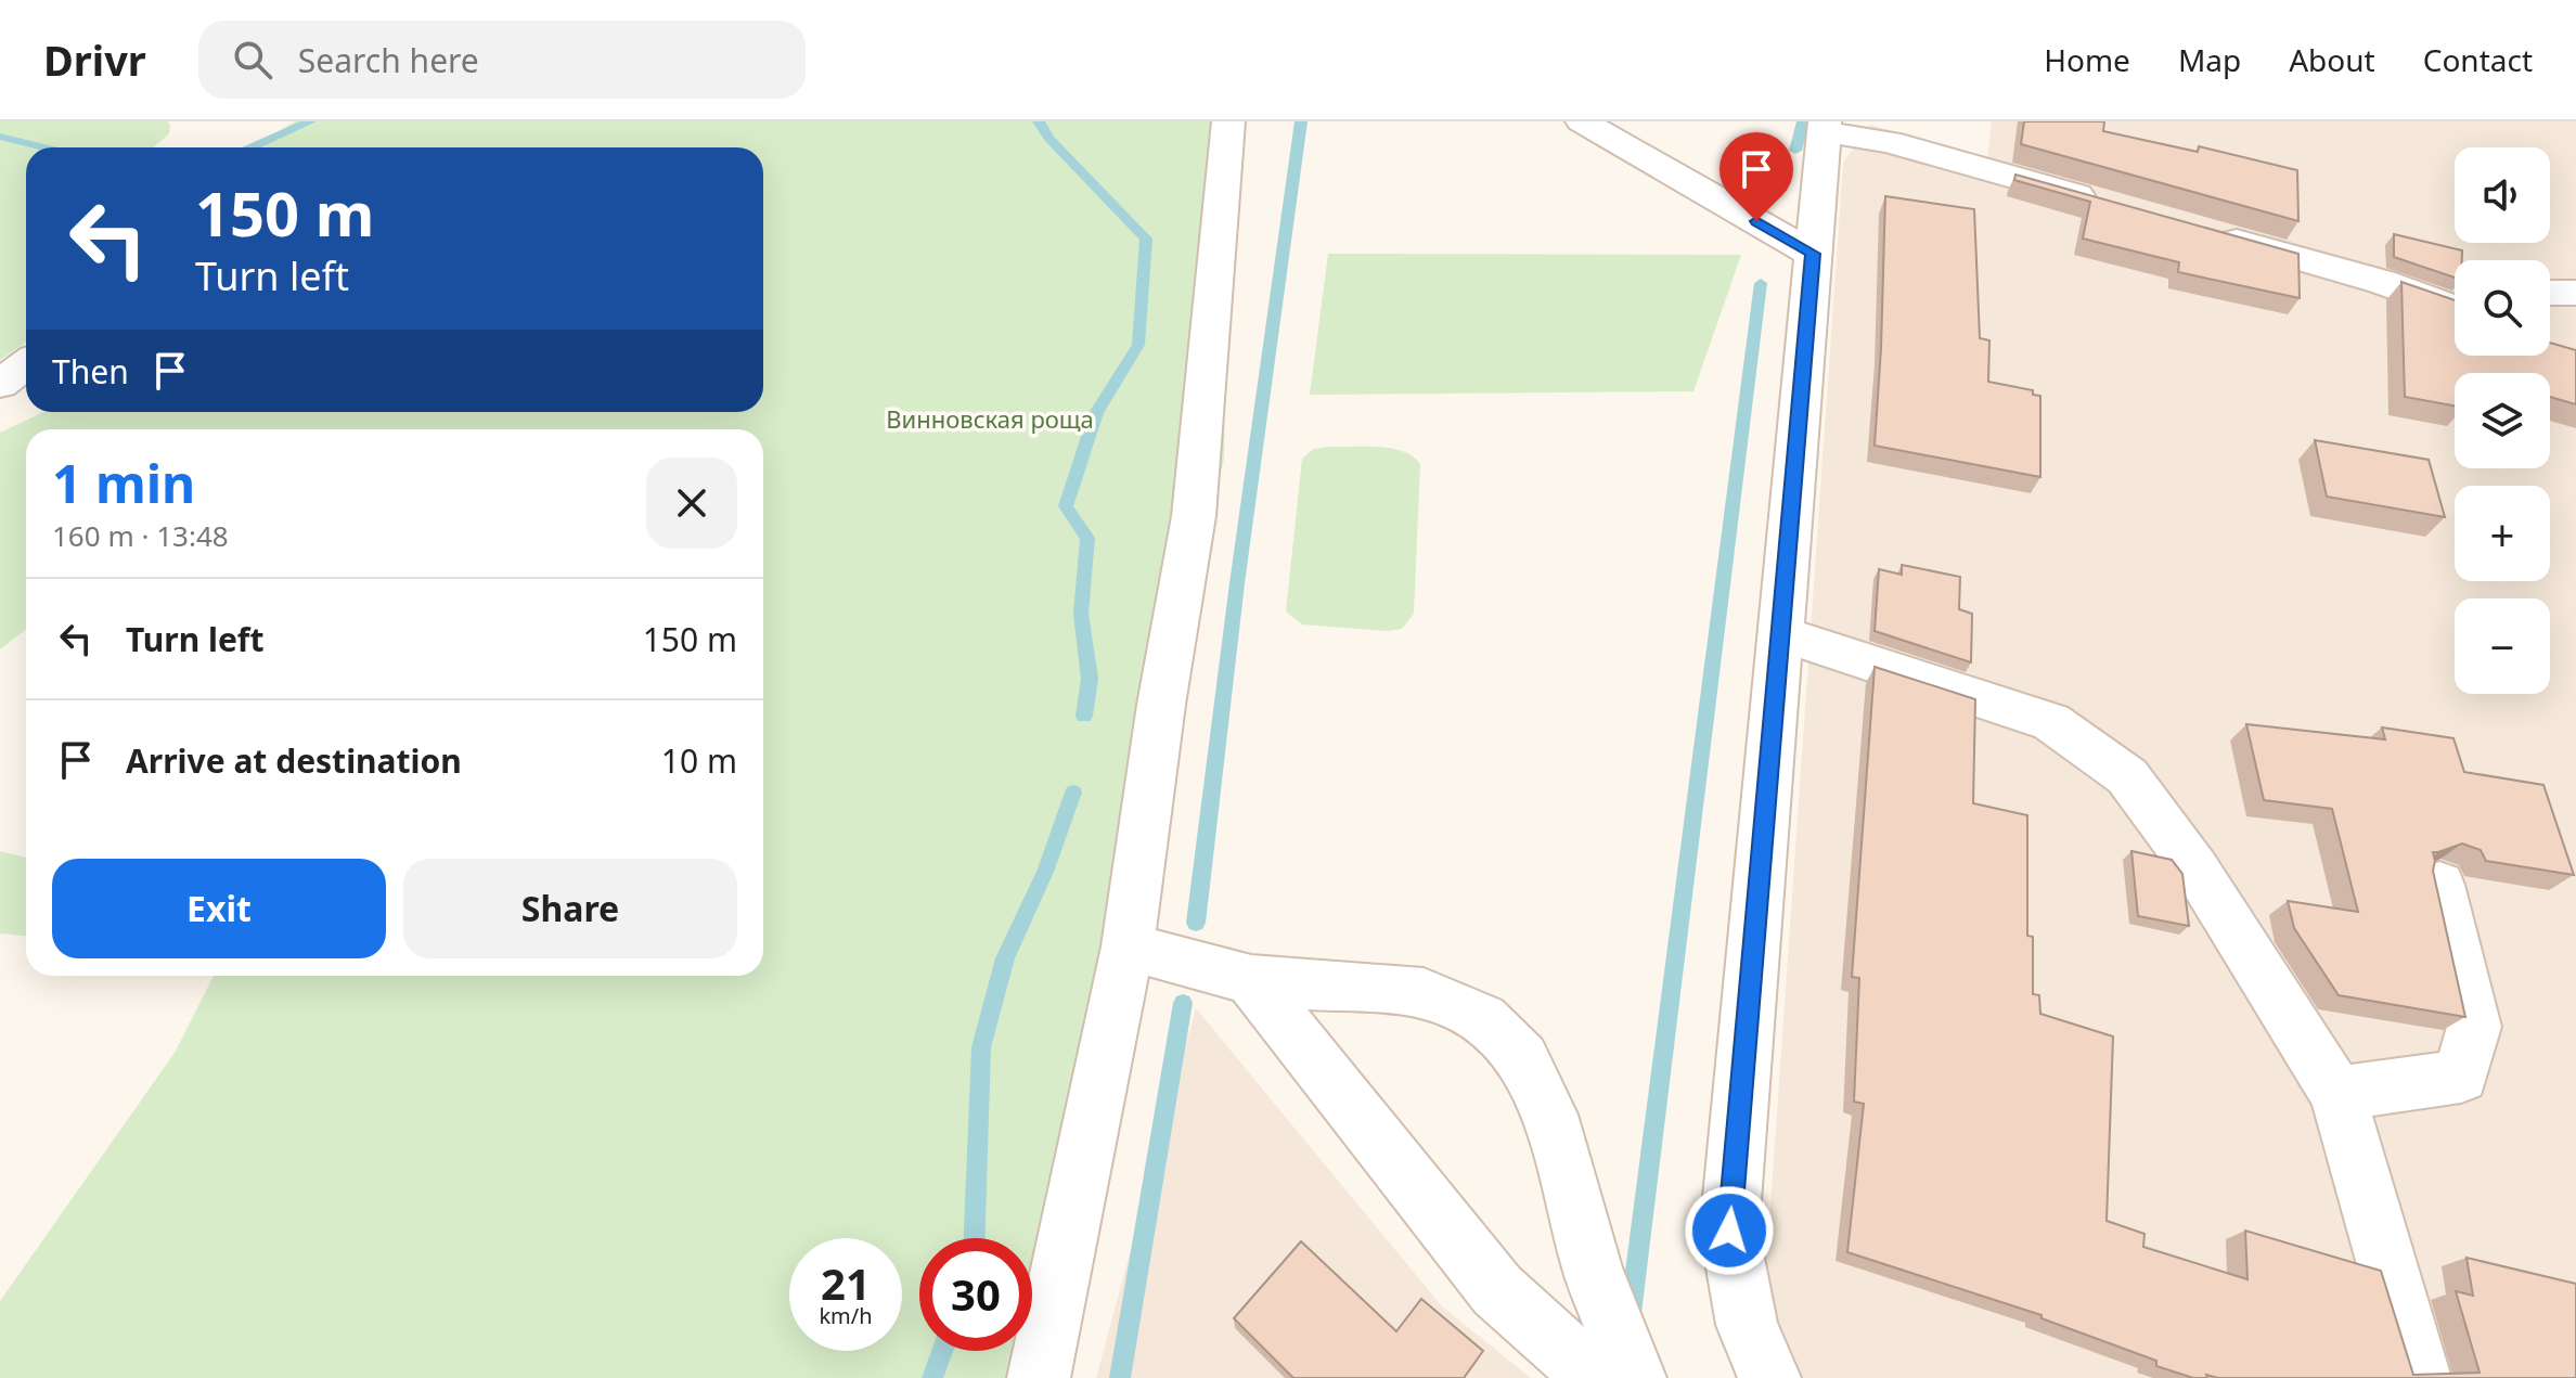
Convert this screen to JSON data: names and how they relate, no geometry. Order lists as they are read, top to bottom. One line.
{"parks":["Винновская роща"],"page":{"header":"Drivr","search":"Search here","nav":["Home","Map","About","Contact"],"map_buttons":["+","−"],"turn":["150 m","Turn left"],"then":"Then","heading":["1 min","160 m · 13:48"],"list":[{"name":"Turn left","value":"150 m"},{"name":"Arrive at destination","value":"10 m"}],"buttons":["Exit","Share"],"speed":"21 km/h","limit":"30"}}
